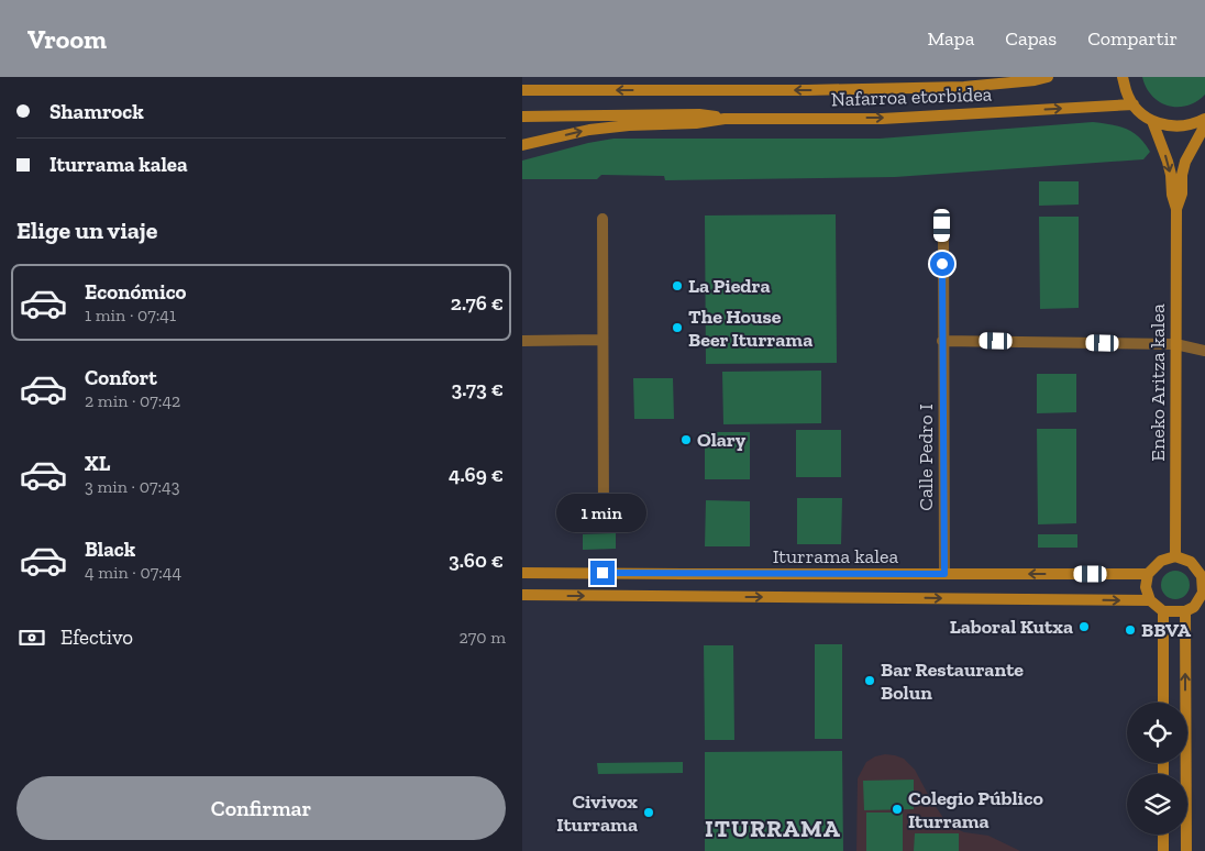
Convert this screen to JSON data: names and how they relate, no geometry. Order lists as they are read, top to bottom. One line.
{"streets":{"street":["Nafarroa etorbidea","Eneko Aritza kalea","Calle Pedro I","Iturrama kalea"]},"crossings":[["Eneko Aritza kalea","Iturrama kalea"],["Calle Pedro I","Iturrama kalea"]],"districts":["ITURRAMA"],"places":["La Piedra","The House Beer Iturrama","Olary","Laboral Kutxa","BBVA","Bar Restaurante Bolun","Colegio Público Iturrama","Civivox Iturrama"],"page":{"header":"Vroom","nav":["Mapa","Capas","Compartir"],"banner":["Shamrock","Iturrama kalea"],"heading":"Elige un viaje","list":[{"name":"Económico","note":"1 min · 07:41","value":"2.76 €"},{"name":"Confort","note":"2 min · 07:42","value":"3.73 €"},{"name":"XL","note":"3 min · 07:43","value":"4.69 €"},{"name":"Black","note":"4 min · 07:44","value":"3.60 €"}],"bubble":"1 min","pay":["Efectivo","270 m"],"buttons":"Confirmar"}}
